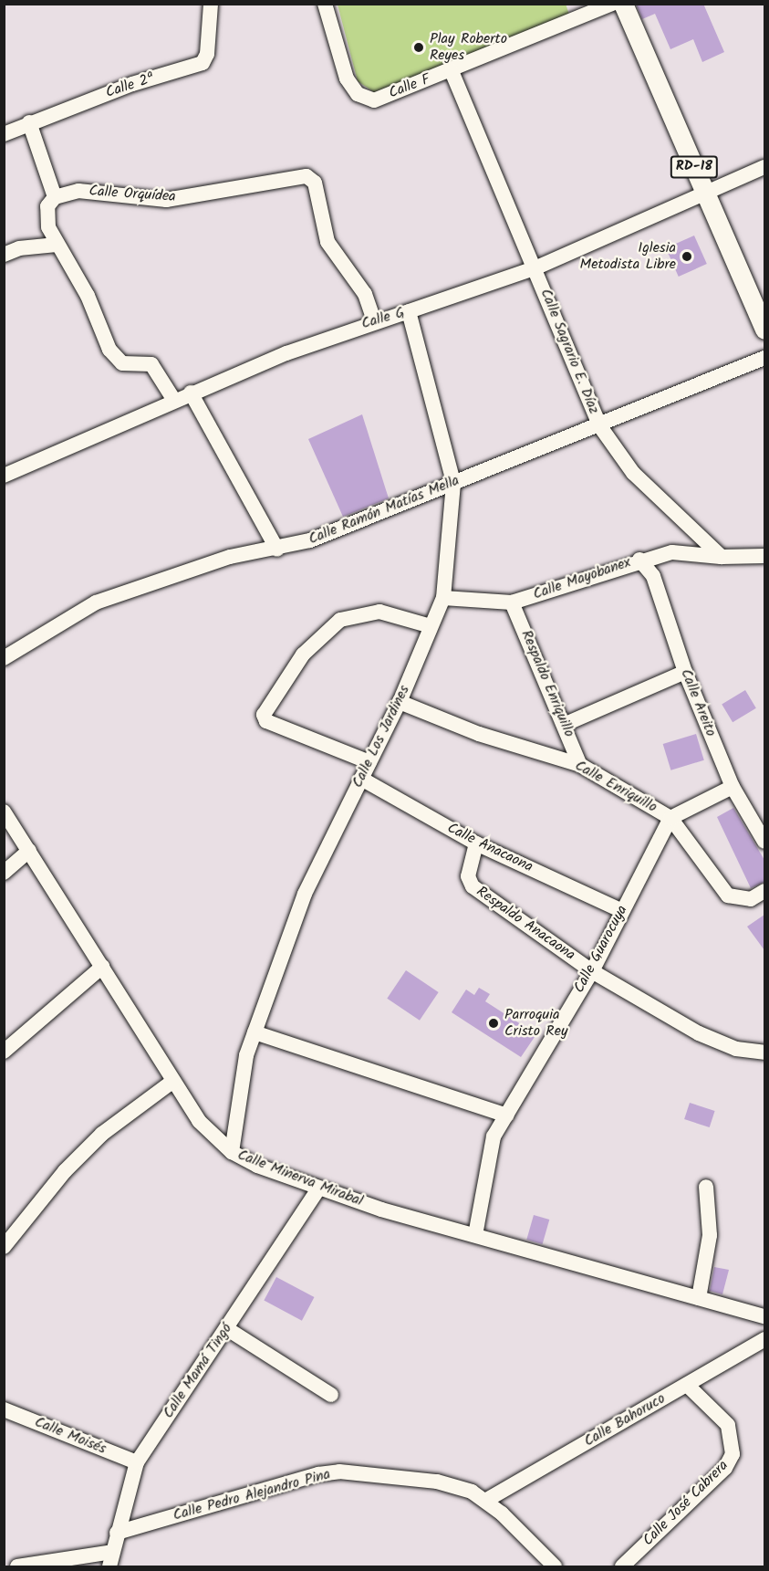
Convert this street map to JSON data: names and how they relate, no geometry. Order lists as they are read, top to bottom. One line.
{"streets":{"main road":["RD-18"],"street":["Calle 2ª","Calle F","Calle Orquídea","Calle G","Calle Sagrario E. Díaz","Calle Ramón Matías Mella","Calle Mayobanex","Respaldo Enriquillo","Calle Areito","Calle Los Jardines","Calle Enriquillo","Calle Anacaona","Respaldo Anacaona","Calle Guarocuya","Calle Minerva Mirabal","Calle Mamá Tingó","Calle Bahoruco","Calle Moisés","Calle Pedro Alejandro Pina","Calle José Cabrera"]},"crossings":[["Calle F","Calle Sagrario E. Díaz"],["RD-18","Calle G"],["Calle Orquídea","Calle G"],["Calle G","Calle Sagrario E. Díaz"],["Calle G","Calle Los Jardines"],["Calle Sagrario E. Díaz","Calle Ramón Matías Mella"],["Calle Sagrario E. Díaz","Calle Mayobanex"],["Calle Ramón Matías Mella","Calle Los Jardines"],["Calle Mayobanex","Respaldo Enriquillo"],["Calle Mayobanex","Calle Areito"],["Calle Mayobanex","Calle Los Jardines"],["Respaldo Enriquillo","Calle Enriquillo"],["Calle Los Jardines","Calle Enriquillo"],["Calle Los Jardines","Calle Anacaona"],["Calle Los Jardines","Calle Minerva Mirabal"],["Calle Enriquillo","Calle Guarocuya"],["Calle Anacaona","Respaldo Anacaona"],["Calle Anacaona","Calle Guarocuya"],["Respaldo Anacaona","Calle Guarocuya"],["Calle Guarocuya","Calle Minerva Mirabal"],["Calle Minerva Mirabal","Calle Mamá Tingó"],["Calle Mamá Tingó","Calle Moisés"],["Calle Mamá Tingó","Calle Pedro Alejandro Pina"],["Calle Bahoruco","Calle Pedro Alejandro Pina"],["Calle Bahoruco","Calle José Cabrera"]],"places":["Play Roberto Reyes","Iglesia Metodista Libre","Parroquia Cristo Rey"]}
